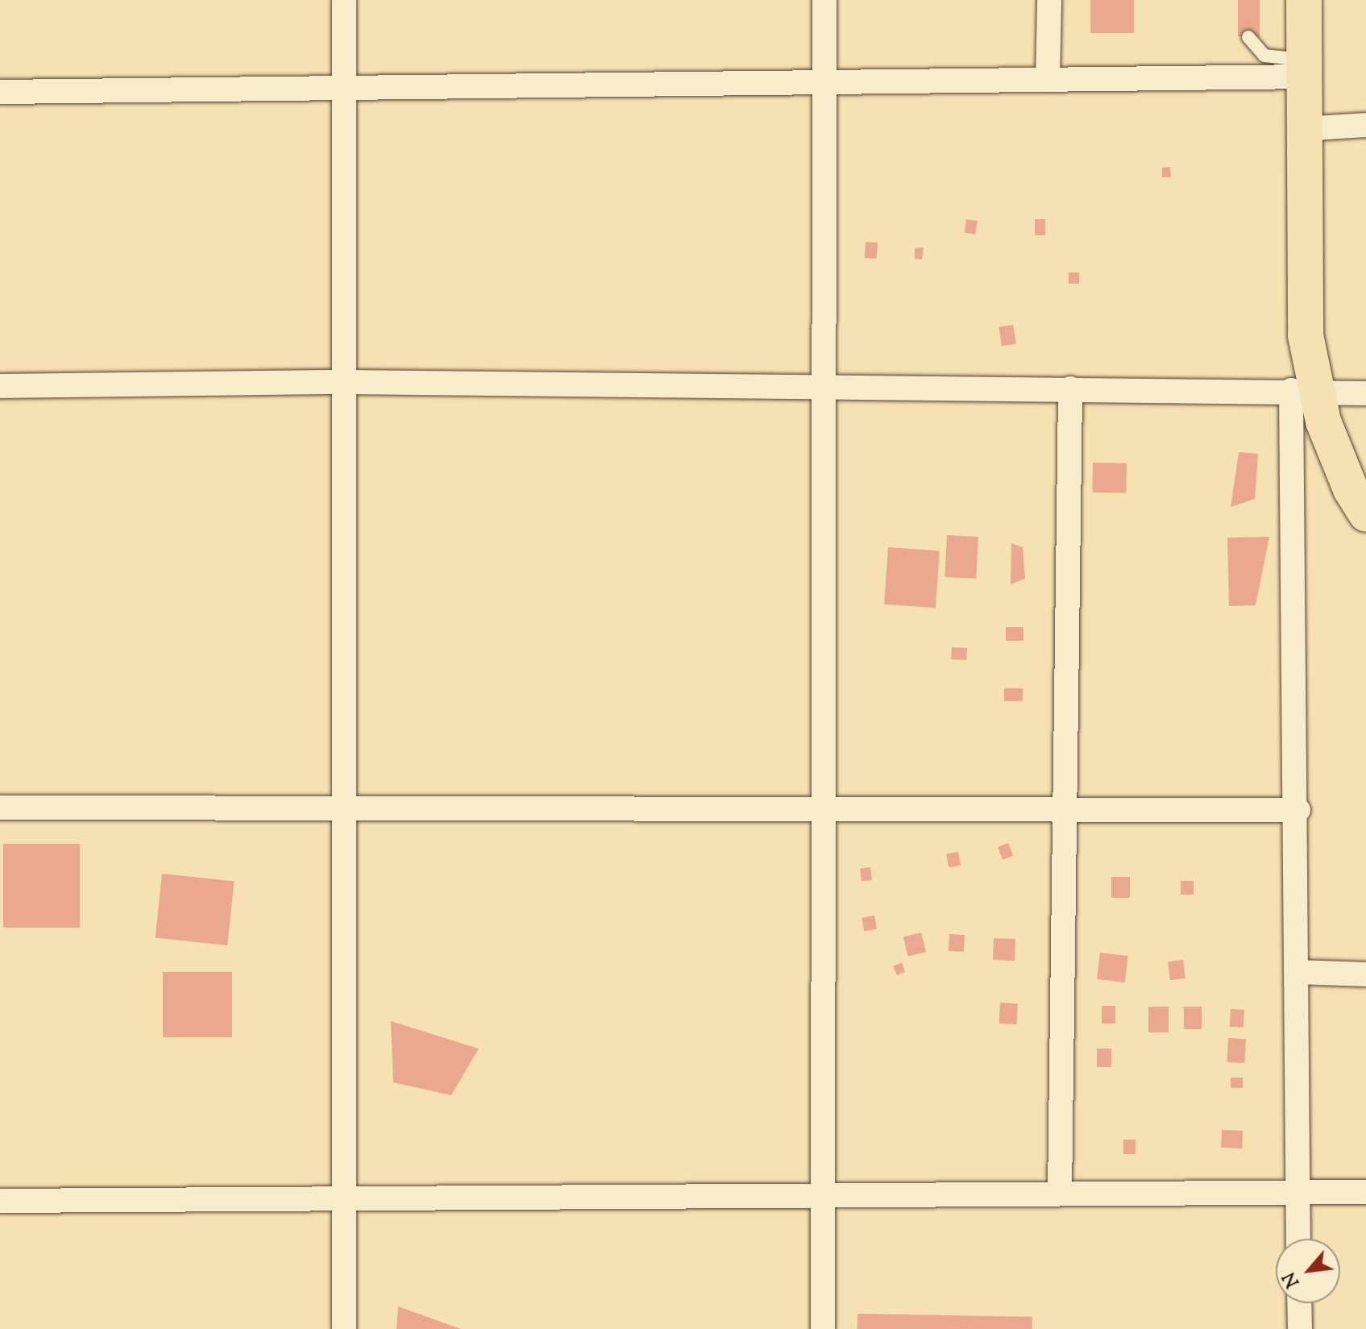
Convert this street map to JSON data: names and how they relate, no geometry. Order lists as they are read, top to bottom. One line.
{"north":"bottom left"}
